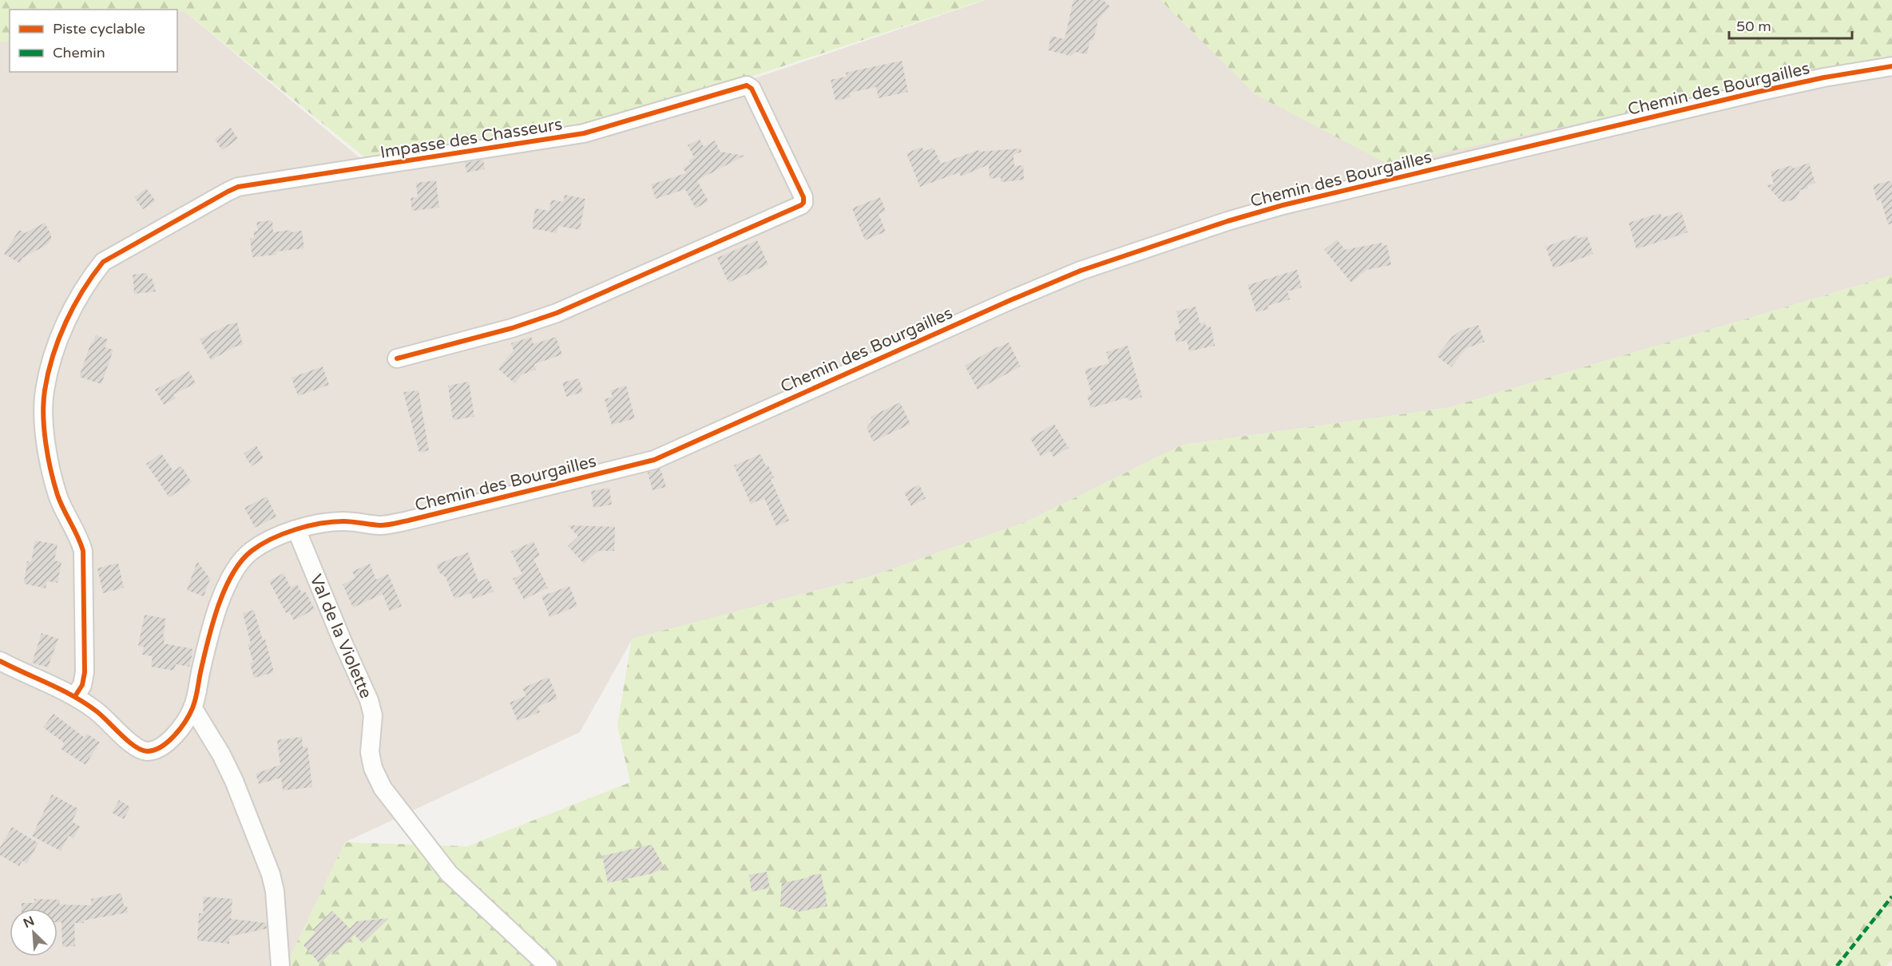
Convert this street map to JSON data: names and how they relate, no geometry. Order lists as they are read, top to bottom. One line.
{"streets":{"street":["Chemin des Bourgailles","Impasse des Chasseurs","Val de la Violette"]},"crossings":[["Chemin des Bourgailles","Impasse des Chasseurs"],["Chemin des Bourgailles","Val de la Violette"]],"legend":["Piste cyclable","Chemin"],"scale_bar":"50 m","north":"top left"}
